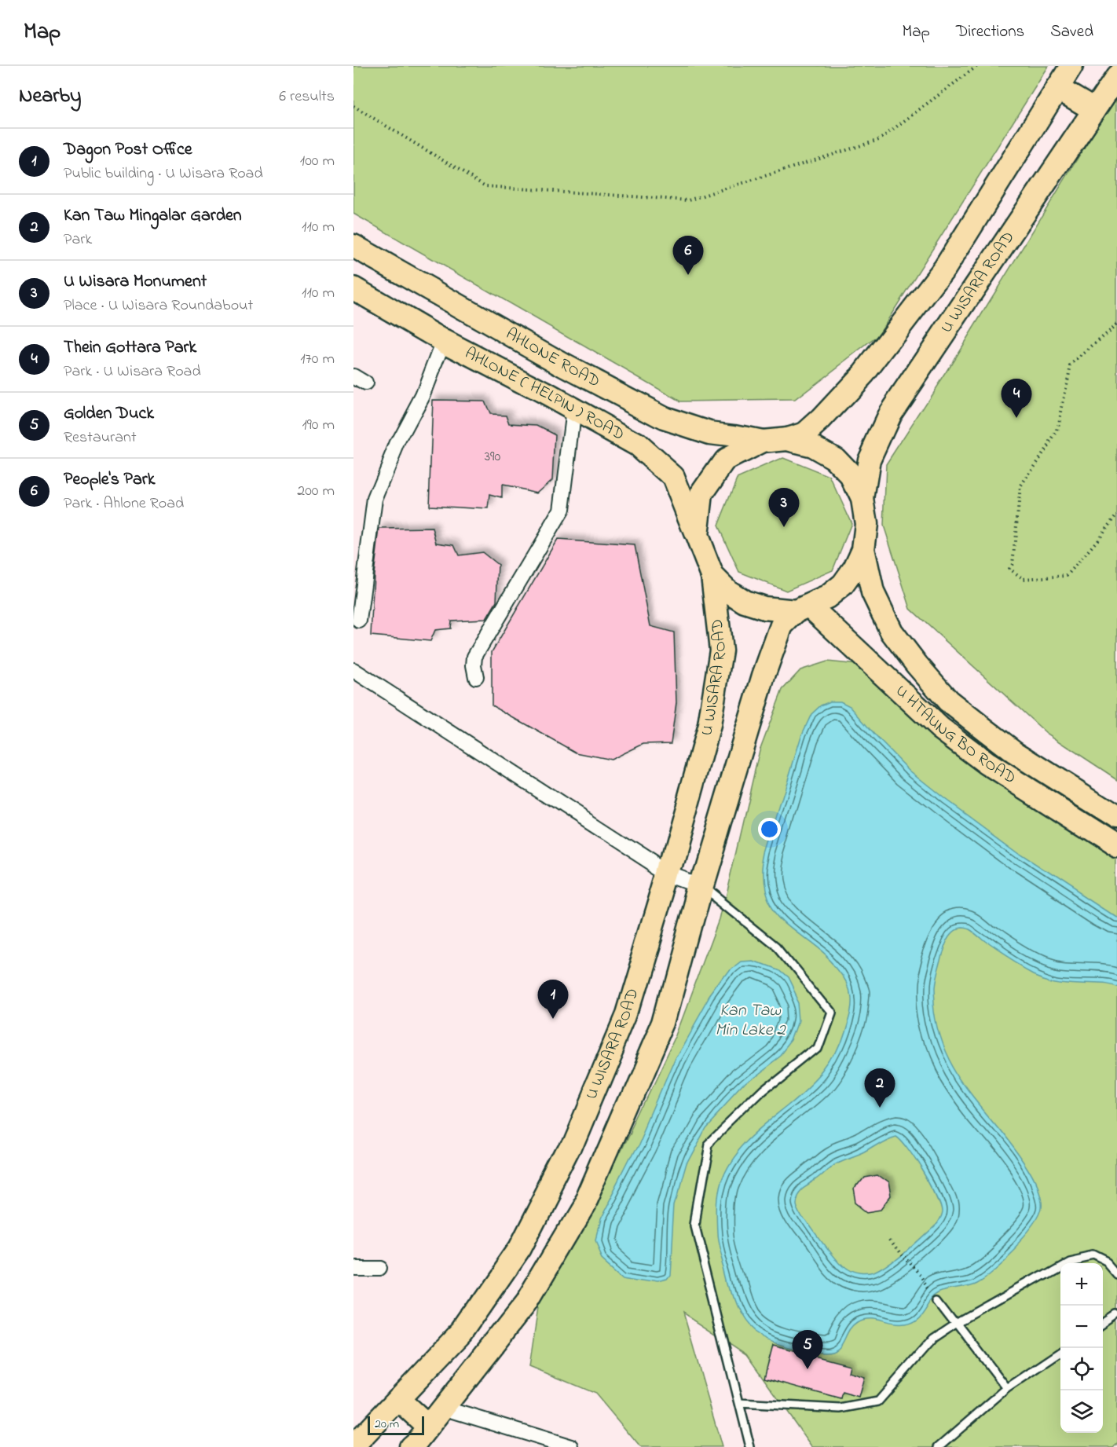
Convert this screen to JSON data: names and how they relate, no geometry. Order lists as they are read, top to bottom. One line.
{"streets":{"main road":["U WISARA ROAD","AHLONE ROAD","AHLONE ( HELPIN ) ROAD","U HTAUNG BO ROAD"]},"crossings":[["U WISARA ROAD","AHLONE ( HELPIN ) ROAD"]],"water":["Kan Taw Min Lake 2"],"house_numbers":["390"],"scale_bar":"20 m","page":{"header":"Map","nav":["Map","Directions","Saved"],"heading":["Nearby","6 results"],"list":[{"mark":"1","name":"Dagon Post Office","note":"Public building · U Wisara Road","value":"100 m"},{"mark":"2","name":"Kan Taw Mingalar Garden","note":"Park","value":"110 m"},{"mark":"3","name":"U Wisara Monument","note":"Place · U Wisara Roundabout","value":"110 m"},{"mark":"4","name":"Thein Gottara Park","note":"Park · U Wisara Road","value":"170 m"},{"mark":"5","name":"Golden Duck","note":"Restaurant","value":"190 m"},{"mark":"6","name":"People's Park","note":"Park · Ahlone Road","value":"200 m"}],"pins":["6","4","3","1","2","5"],"map_buttons":["+","−"],"scale":"20 m"}}
